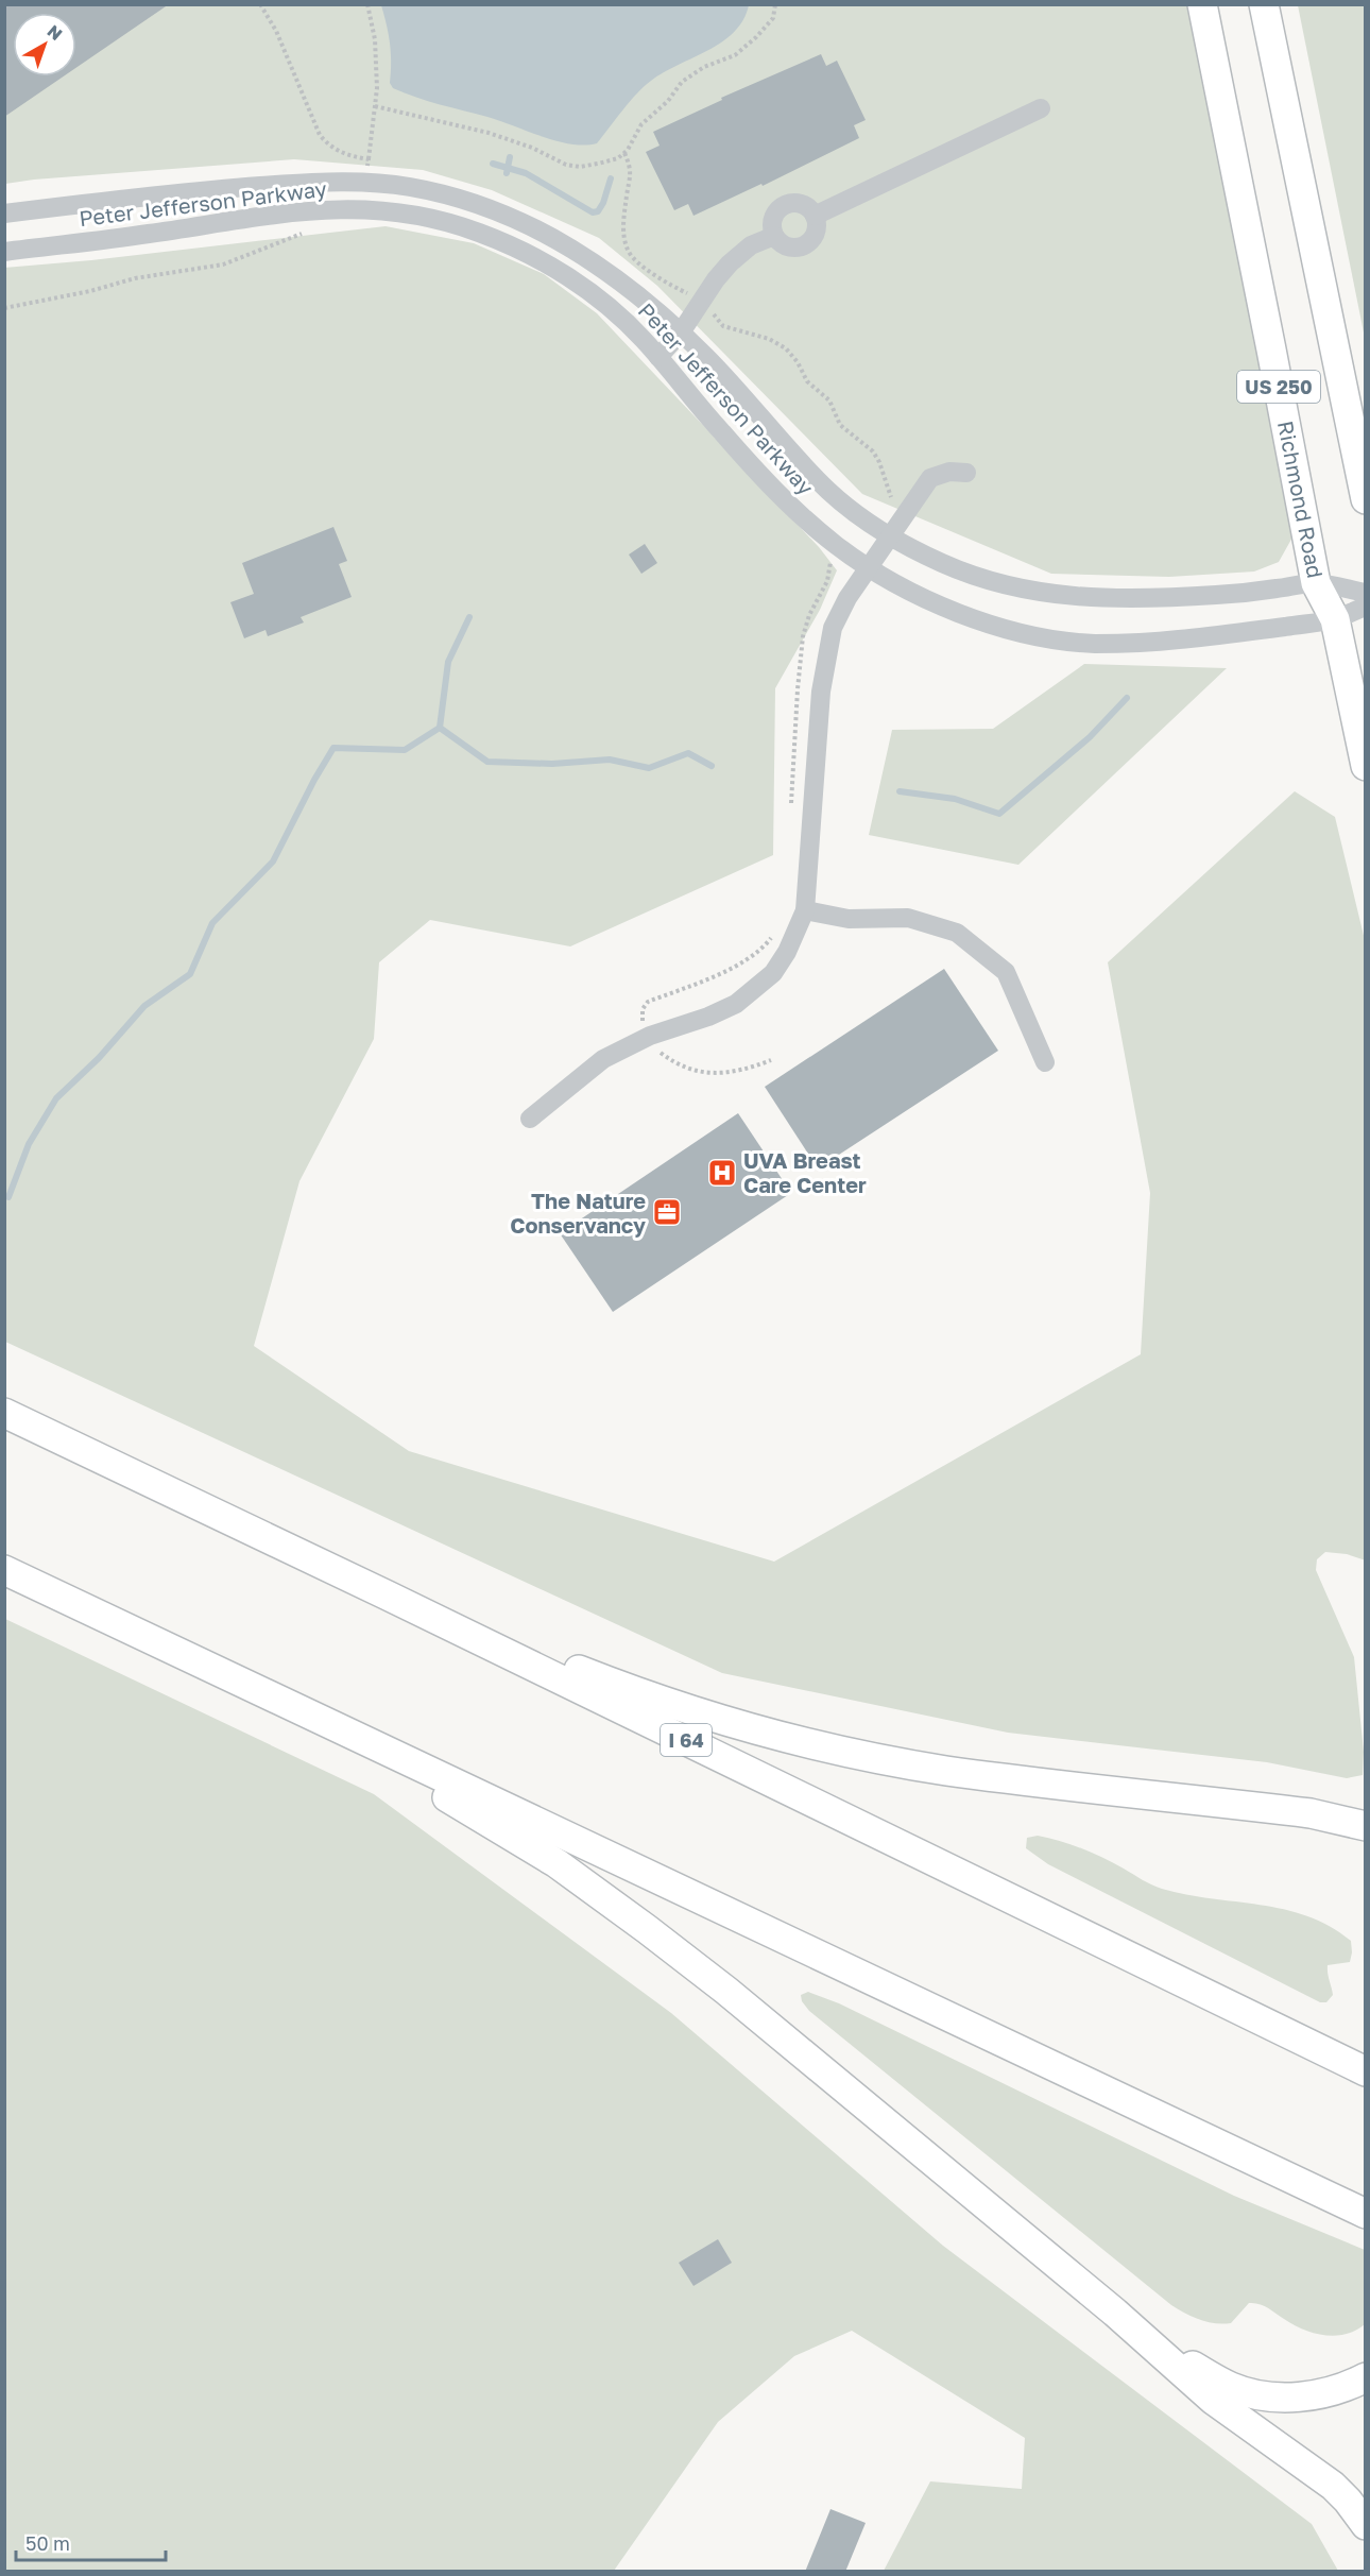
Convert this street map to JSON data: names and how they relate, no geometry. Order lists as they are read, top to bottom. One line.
{"streets":{"highway":["US 250","Richmond Road","I 64"],"street":["Peter Jefferson Parkway"]},"crossings":[["Peter Jefferson Parkway","Richmond Road"]],"places":{"hospital":["UVA Breast Care Center"],"office":["The Nature Conservancy"]},"scale_bar":"50 m","north":"top right"}
